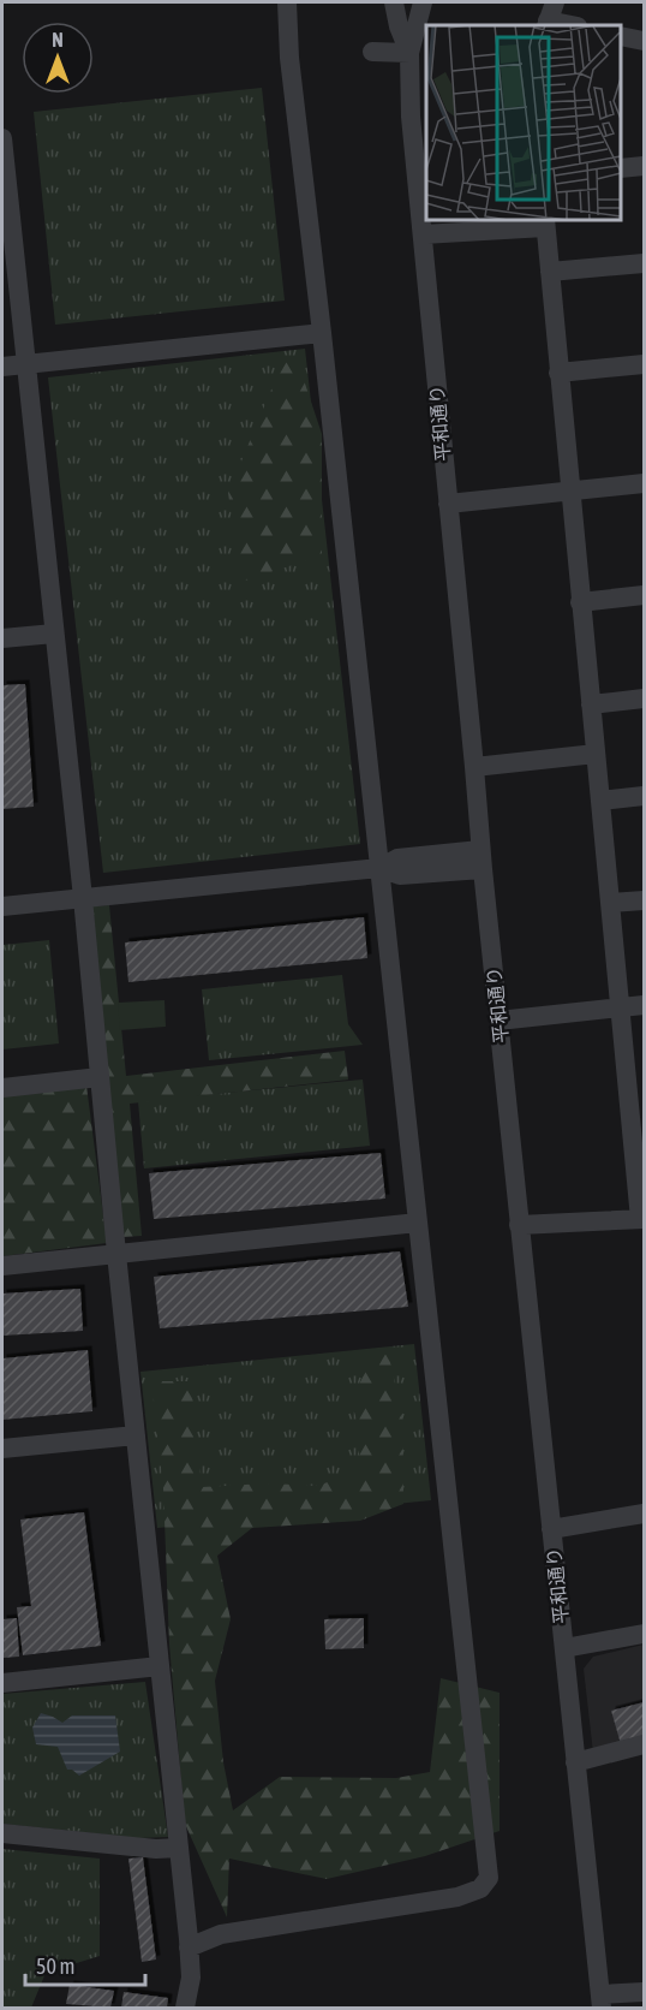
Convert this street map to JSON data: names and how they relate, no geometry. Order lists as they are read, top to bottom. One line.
{"streets":{"street":["平和通り"]},"scale_bar":"50 m","north":"top"}
